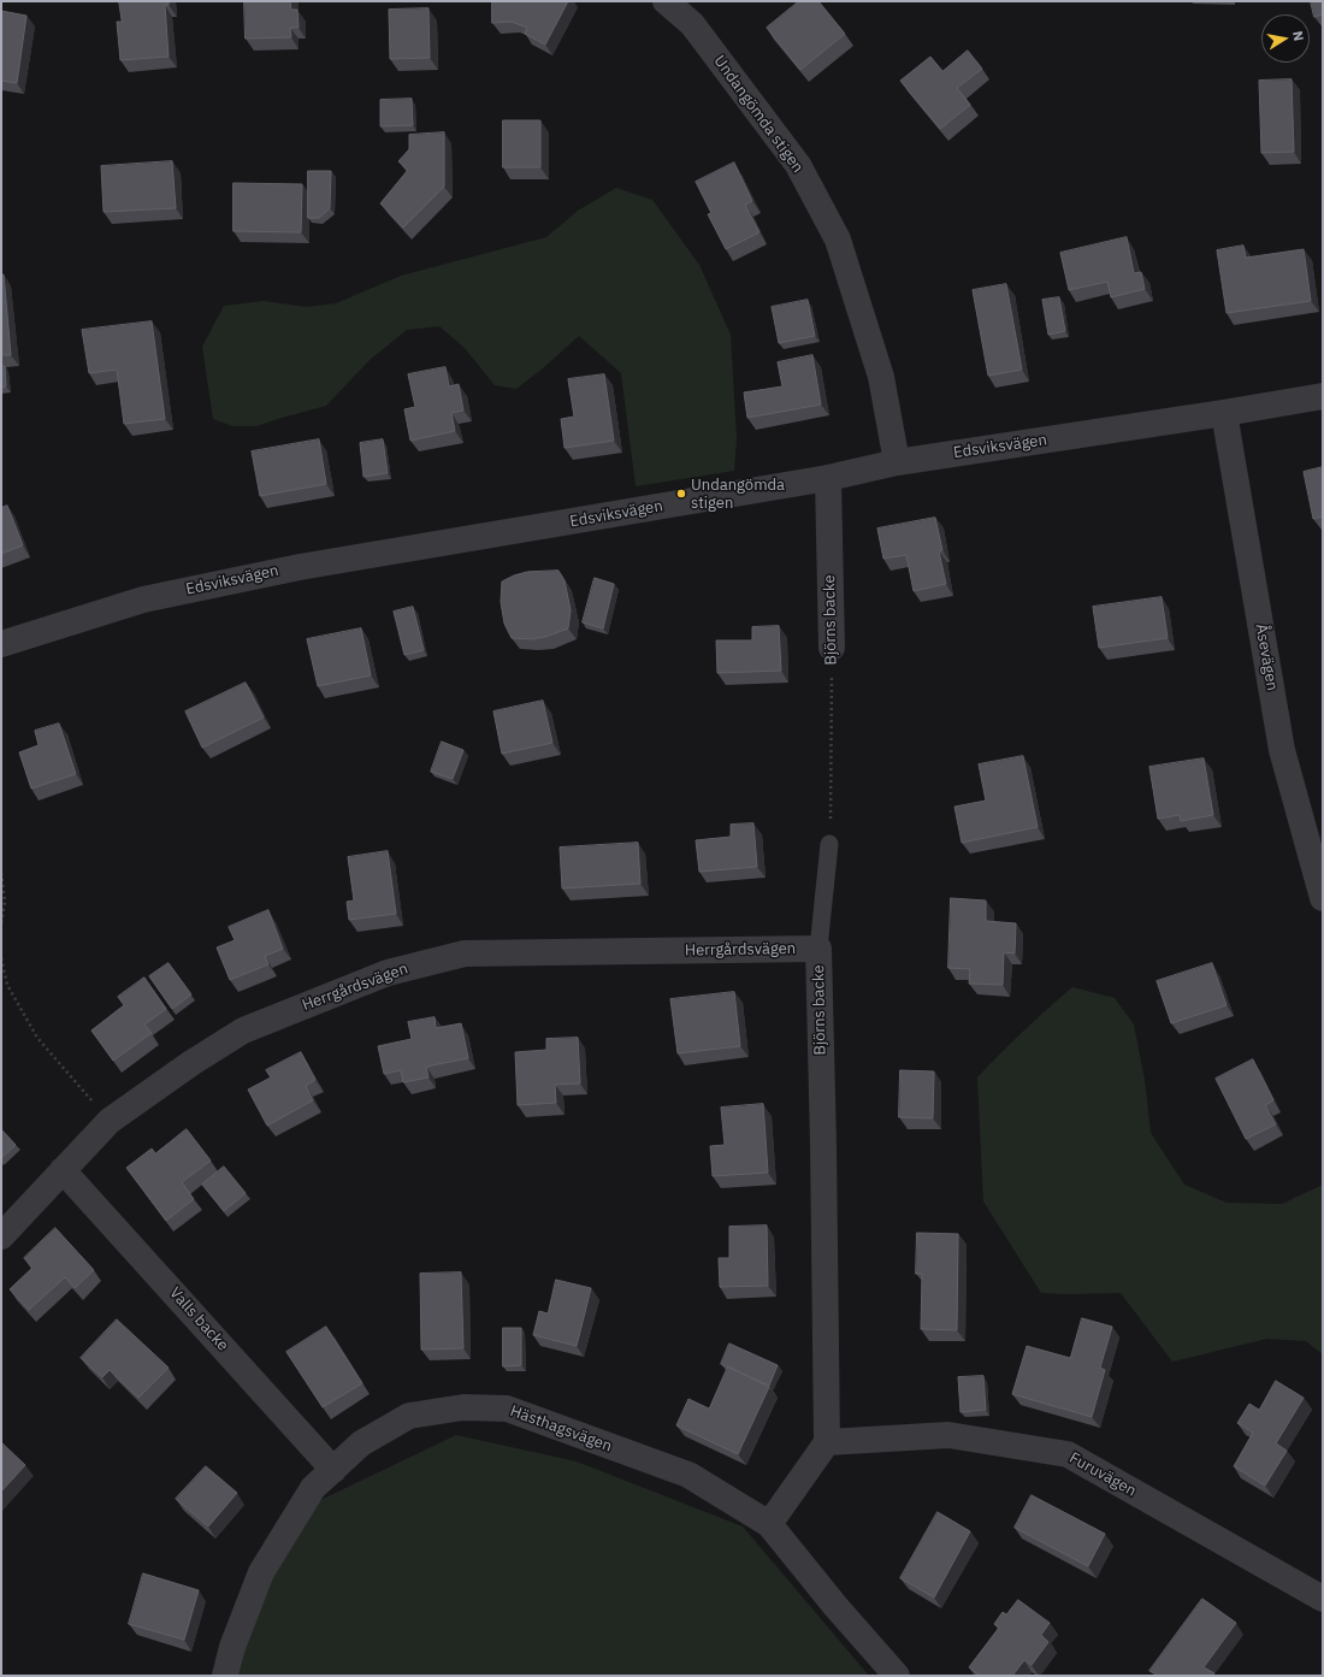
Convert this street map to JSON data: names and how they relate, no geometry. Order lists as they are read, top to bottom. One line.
{"streets":{"street":["Undangömda stigen","Edsviksvägen","Björns backe","Åsevägen","Herrgårdsvägen","Valls backe","Hästhagsvägen","Furuvägen"]},"crossings":[["Undangömda stigen","Edsviksvägen"],["Edsviksvägen","Björns backe"],["Edsviksvägen","Åsevägen"],["Björns backe","Herrgårdsvägen"],["Björns backe","Furuvägen"],["Herrgårdsvägen","Valls backe"],["Valls backe","Hästhagsvägen"]],"places":["Undangömda stigen"],"north":"right"}
